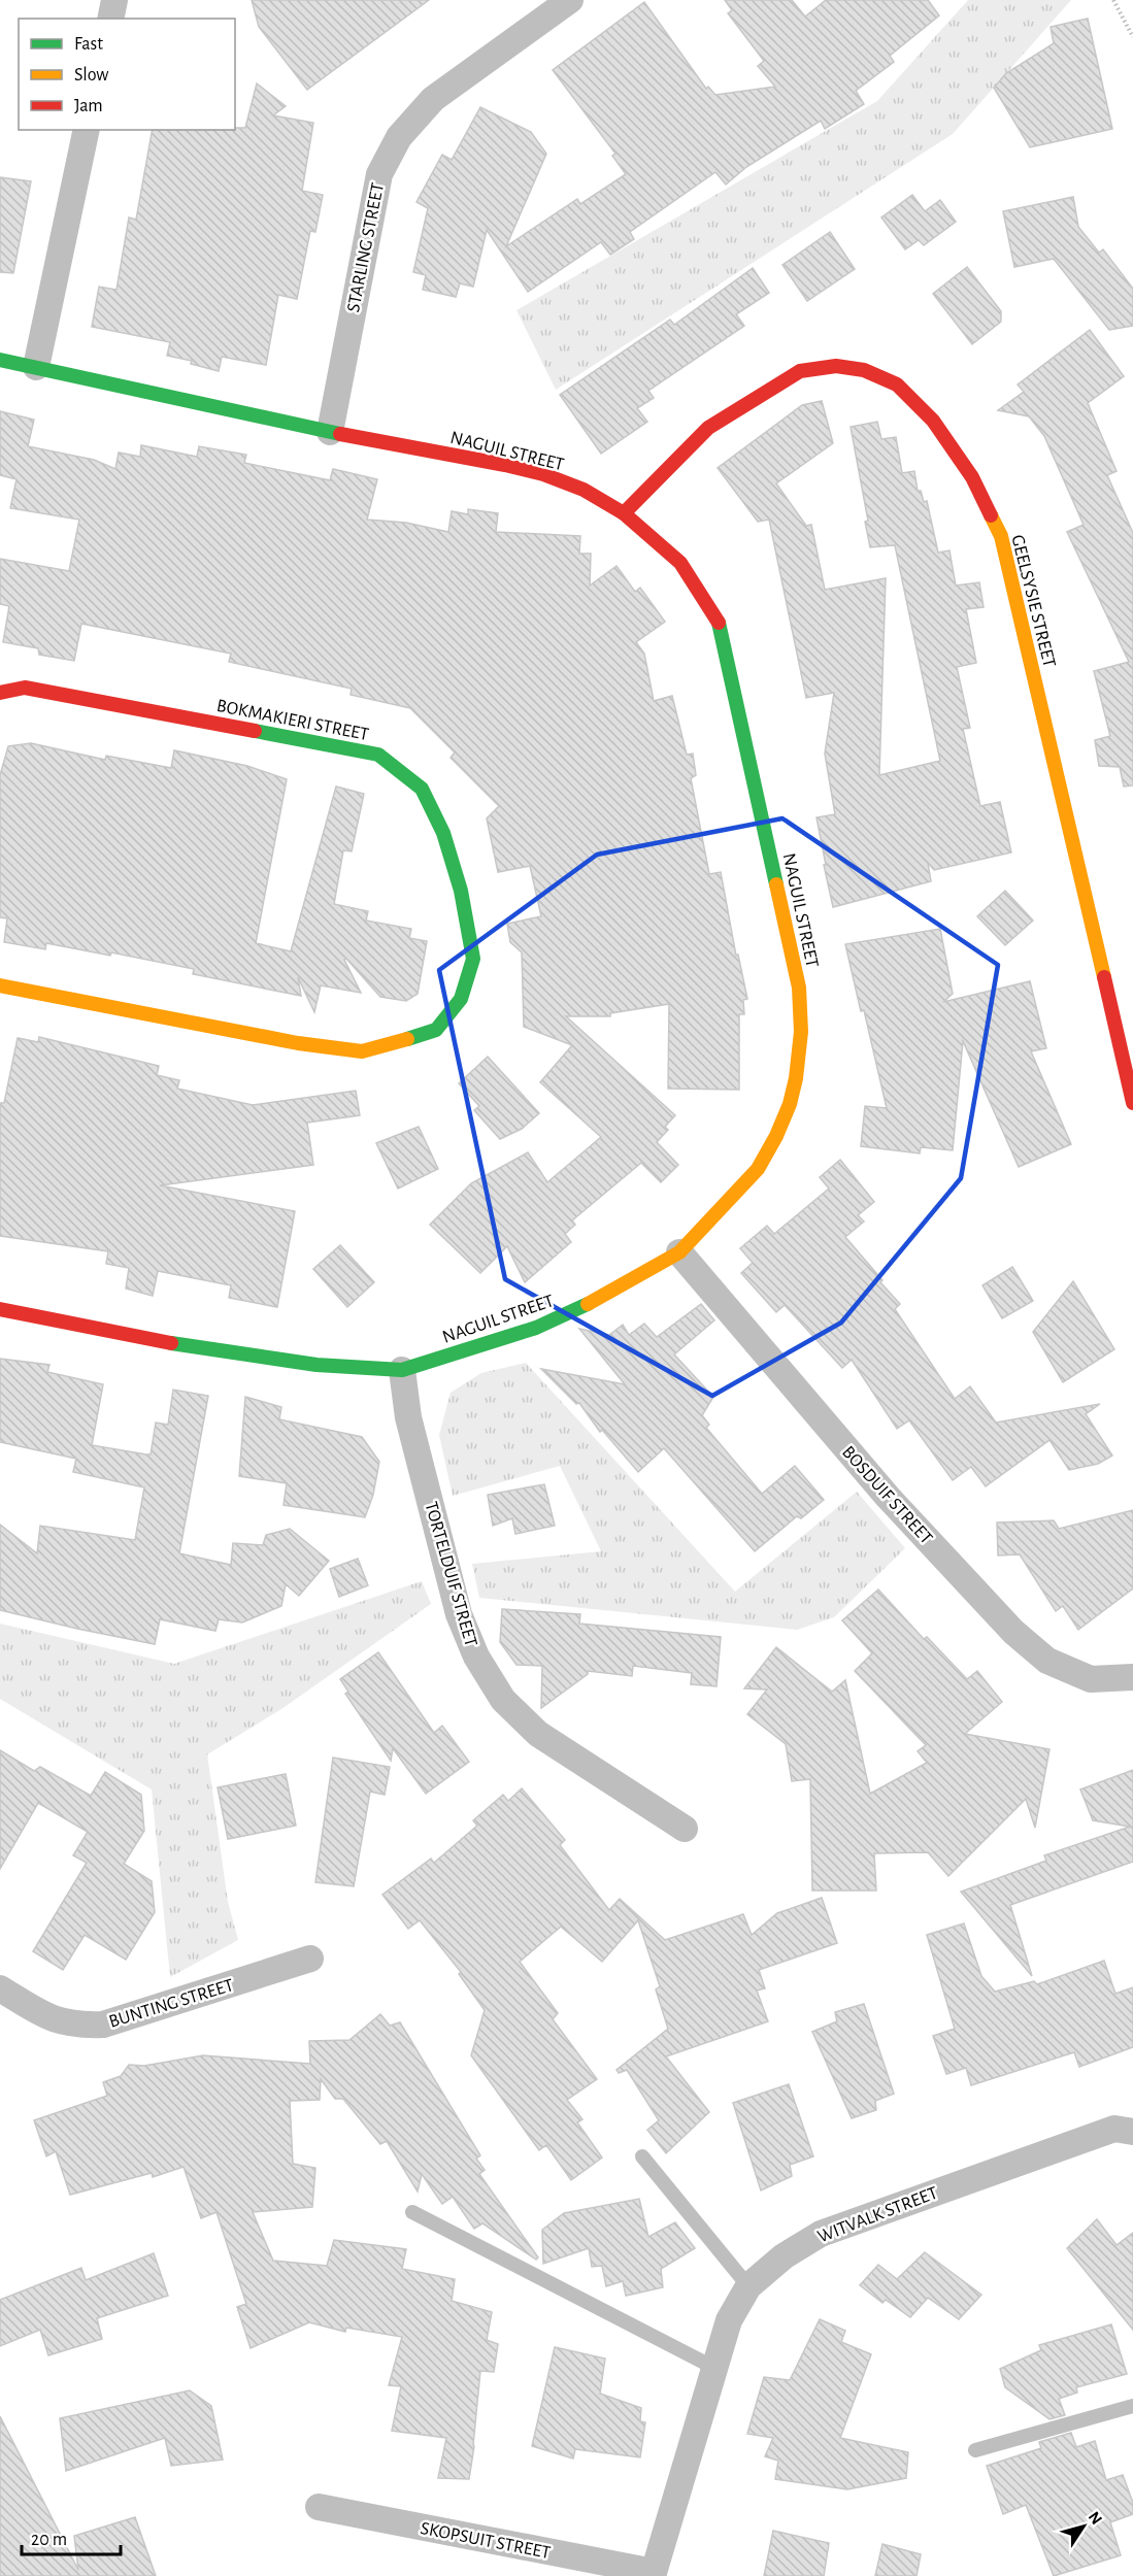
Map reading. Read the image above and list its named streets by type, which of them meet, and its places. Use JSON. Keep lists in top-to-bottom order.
{
  "streets": {
    "street": [
      "STARLING STREET",
      "NAGUIL STREET",
      "GEELSYSIE STREET",
      "BOKMAKIERI STREET",
      "BOSDUIF STREET",
      "TORTELDUIF STREET",
      "BUNTING STREET",
      "WITVALK STREET",
      "SKOPSUIT STREET"
    ]
  },
  "crossings": [
    ["STARLING STREET", "NAGUIL STREET"],
    ["NAGUIL STREET", "GEELSYSIE STREET"],
    ["NAGUIL STREET", "BOSDUIF STREET"],
    ["NAGUIL STREET", "TORTELDUIF STREET"],
    ["WITVALK STREET", "SKOPSUIT STREET"]
  ],
  "legend": ["Fast", "Slow", "Jam"],
  "scale_bar": "20 m",
  "north": "top right"
}
